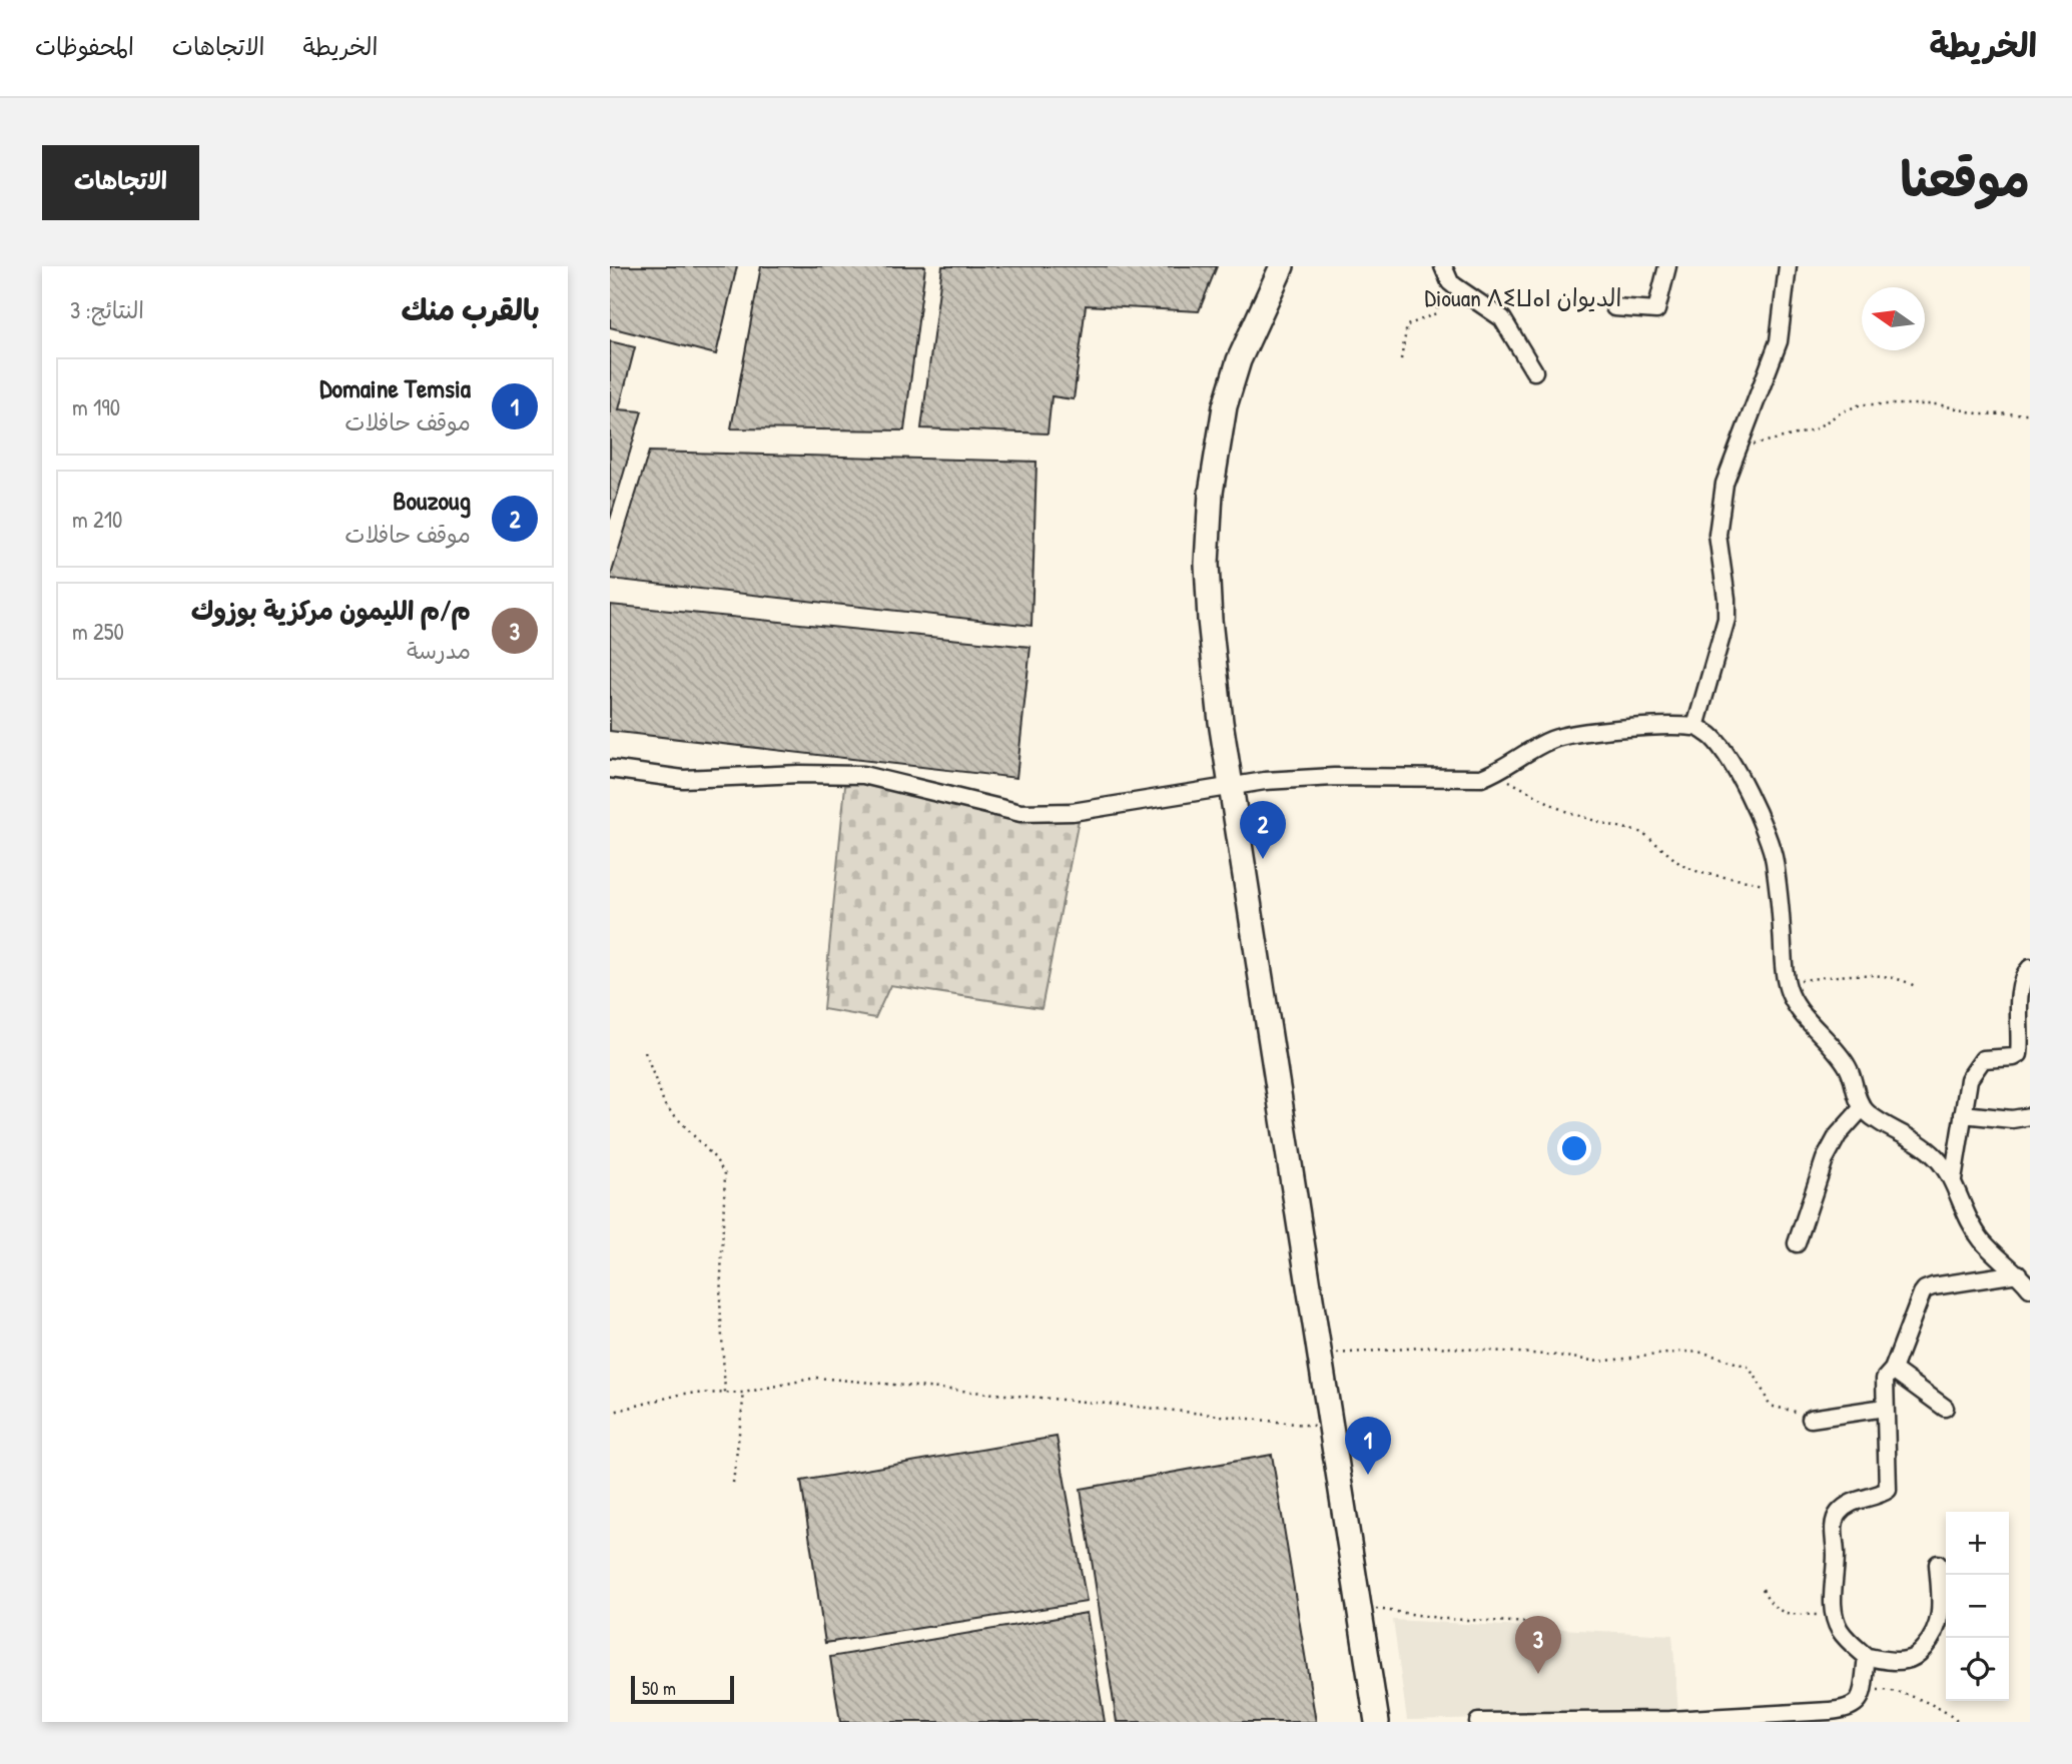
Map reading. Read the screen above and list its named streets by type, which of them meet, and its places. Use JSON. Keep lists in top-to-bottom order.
{
  "districts": ["Diouan ⴷⵉⵡⴰⵏ الديوان"],
  "scale_bar": "50 m",
  "north": "left",
  "page": {
    "header": "الخريطة",
    "nav": ["الخريطة", "الاتجاهات", "المحفوظات"],
    "title": "موقعنا",
    "buttons": "الاتجاهات",
    "heading": ["بالقرب منك", "النتائج: 3"],
    "list": [
      {
        "mark": "1",
        "name": "Domaine Temsia",
        "note": "موقف حافلات",
        "value": "190 m"
      },
      {
        "mark": "2",
        "name": "Bouzoug",
        "note": "موقف حافلات",
        "value": "210 m"
      },
      {
        "mark": "3",
        "name": "م/م الليمون مركزية بوزوك",
        "note": "مدرسة",
        "value": "250 m"
      }
    ],
    "pins": ["2", "1", "3"],
    "map_buttons": ["+", "−"],
    "scale": "50 m"
  }
}
